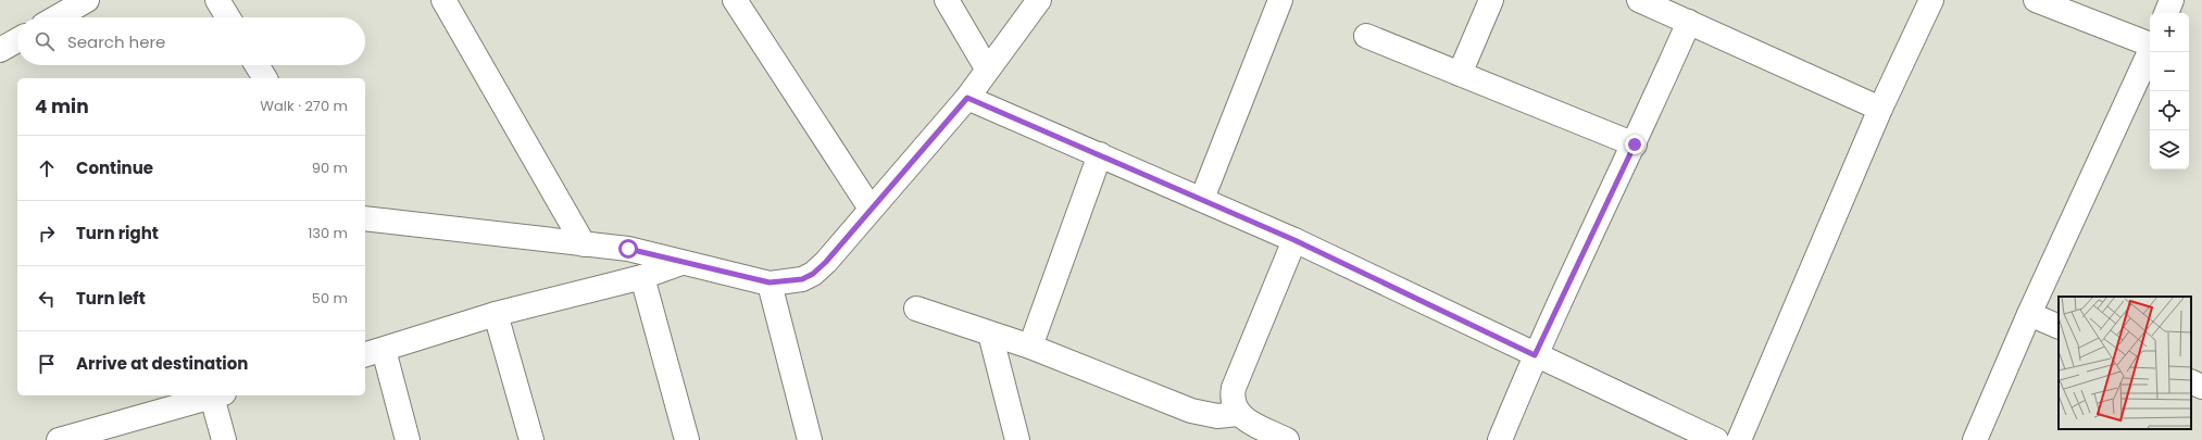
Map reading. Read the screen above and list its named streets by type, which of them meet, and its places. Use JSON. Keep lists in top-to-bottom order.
{
  "page": {
    "map_buttons": ["+", "−"],
    "search": "Search here",
    "heading": ["4 min", "Walk · 270 m"],
    "list": [
      ["Continue", "90 m"],
      ["Turn right", "130 m"],
      ["Turn left", "50 m"],
      "Arrive at destination"
    ]
  }
}
